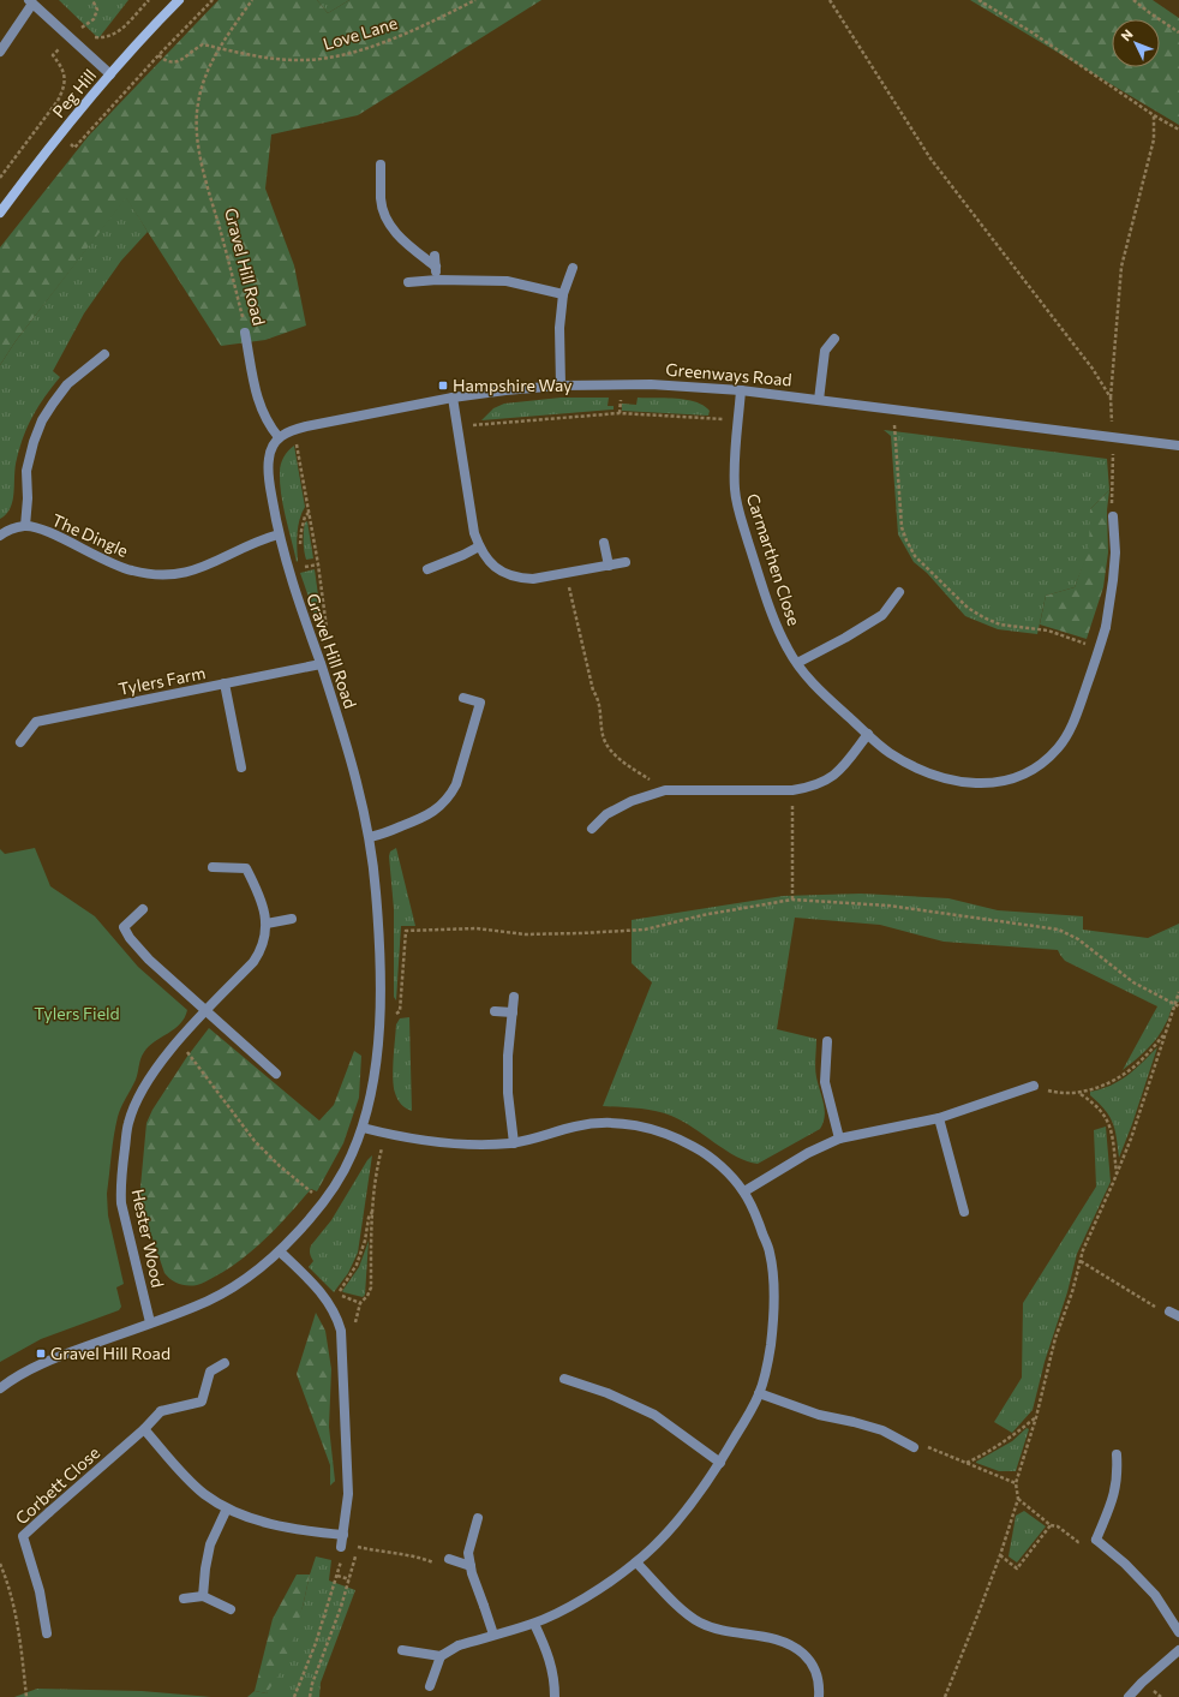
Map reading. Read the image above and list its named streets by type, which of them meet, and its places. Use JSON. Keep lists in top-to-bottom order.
{
  "streets": {
    "main road": ["Peg Hill"],
    "street": [
      "Gravel Hill Road",
      "Greenways Road",
      "The Dingle",
      "Carmarthen Close",
      "Tylers Farm",
      "Hester Wood",
      "Corbett Close"
    ],
    "path": ["Love Lane"]
  },
  "crossings": [
    ["Love Lane", "Gravel Hill Road"],
    ["Gravel Hill Road", "Greenways Road"],
    ["Gravel Hill Road", "The Dingle"],
    ["Gravel Hill Road", "Tylers Farm"],
    ["Gravel Hill Road", "Hester Wood"],
    ["Greenways Road", "Carmarthen Close"]
  ],
  "parks": ["Tylers Field"],
  "places": {
    "transit": ["Hampshire Way", "Gravel Hill Road"]
  },
  "north": "top left"
}
